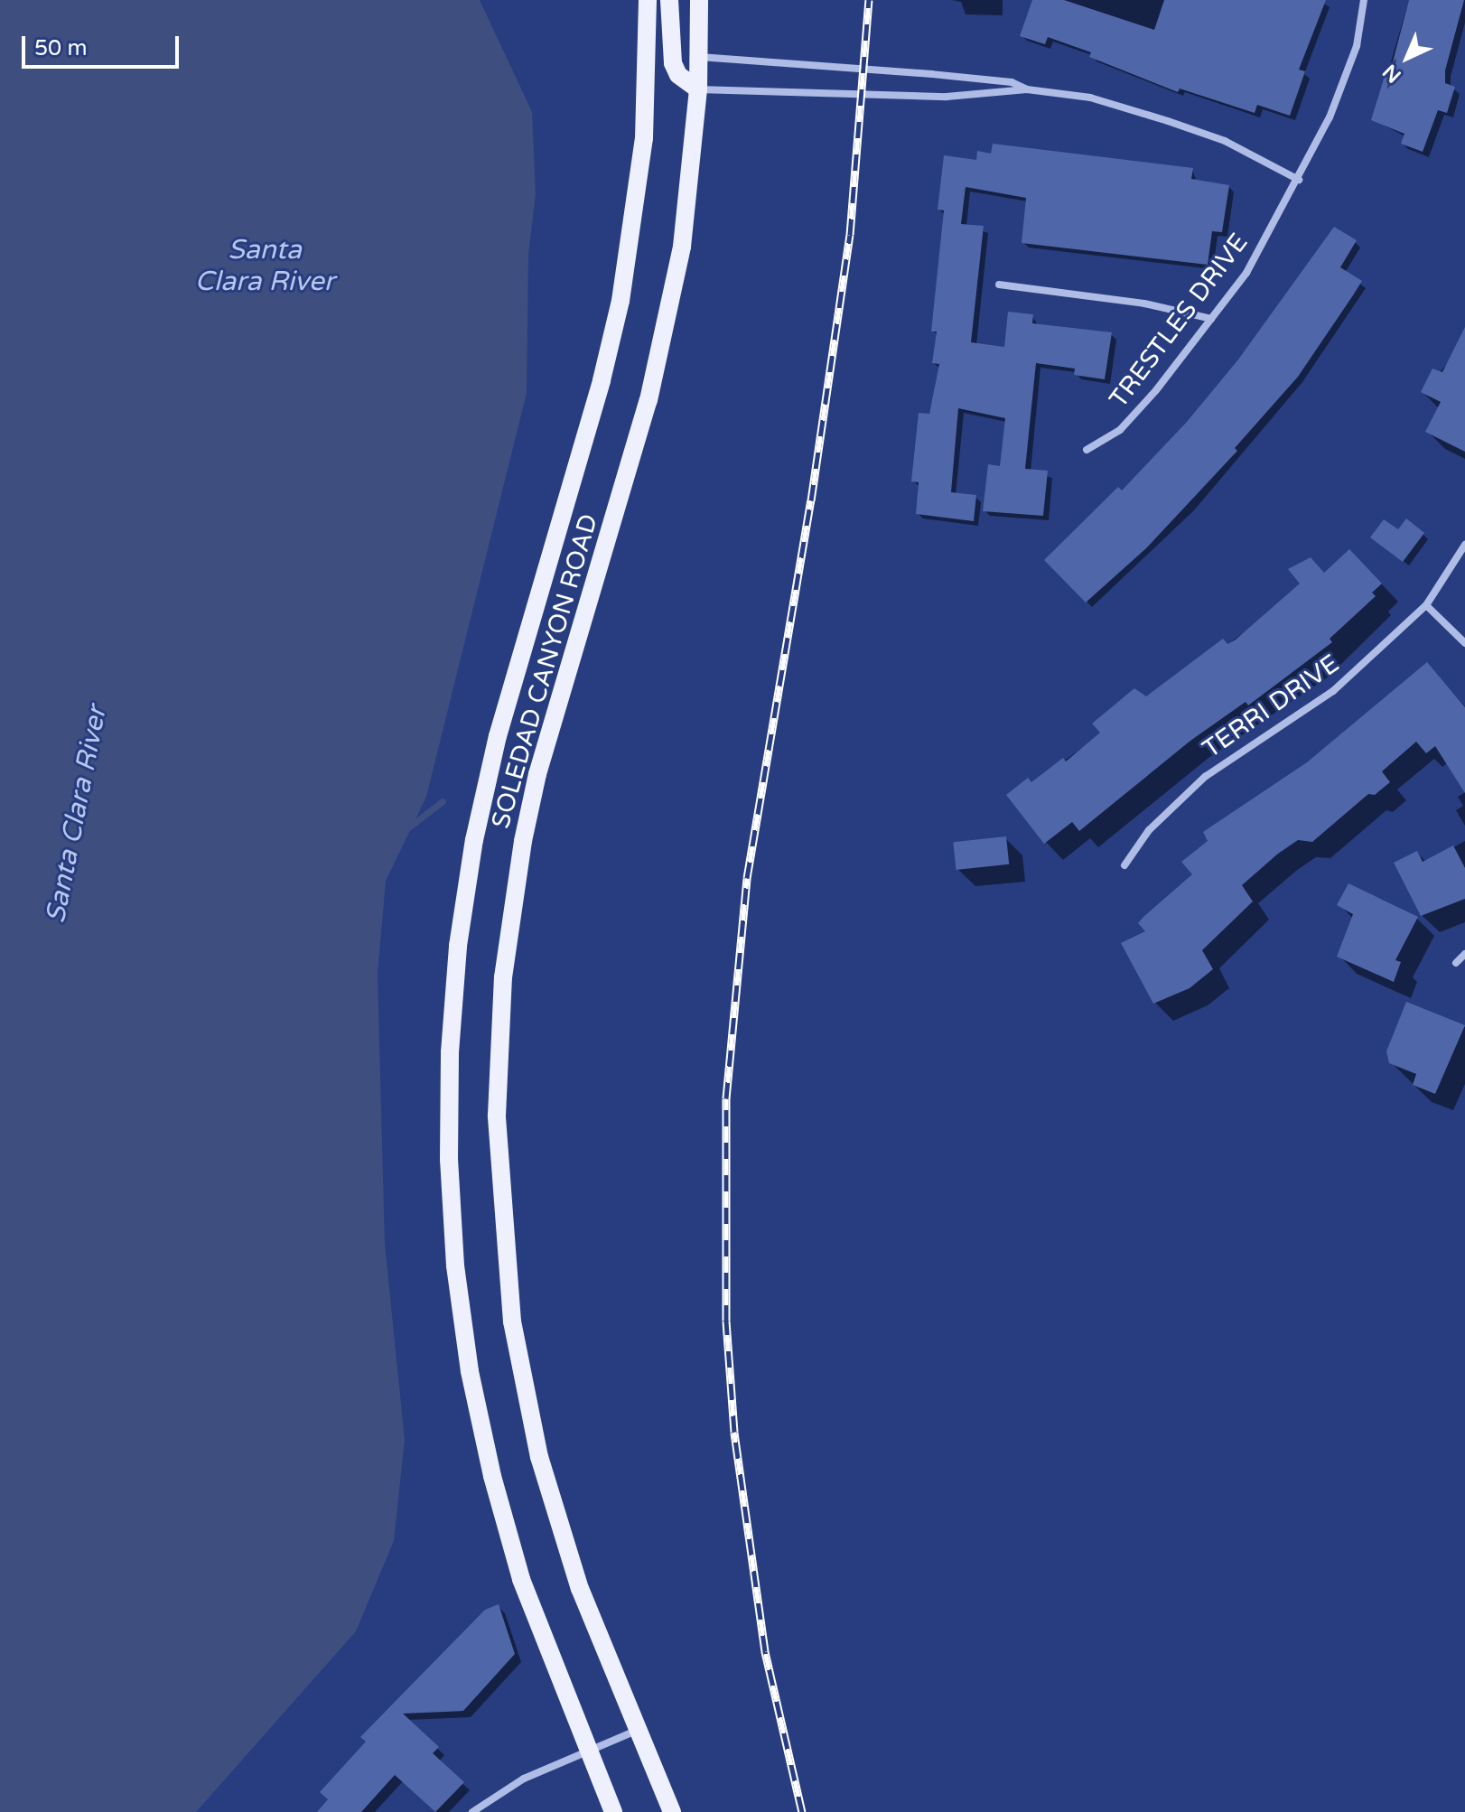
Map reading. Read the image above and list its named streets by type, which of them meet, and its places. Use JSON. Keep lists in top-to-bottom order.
{
  "streets": {
    "main road": ["SOLEDAD CANYON ROAD"],
    "street": ["TRESTLES DRIVE", "TERRI DRIVE"]
  },
  "water": ["Santa Clara River"],
  "scale_bar": "50 m",
  "north": "bottom left"
}
